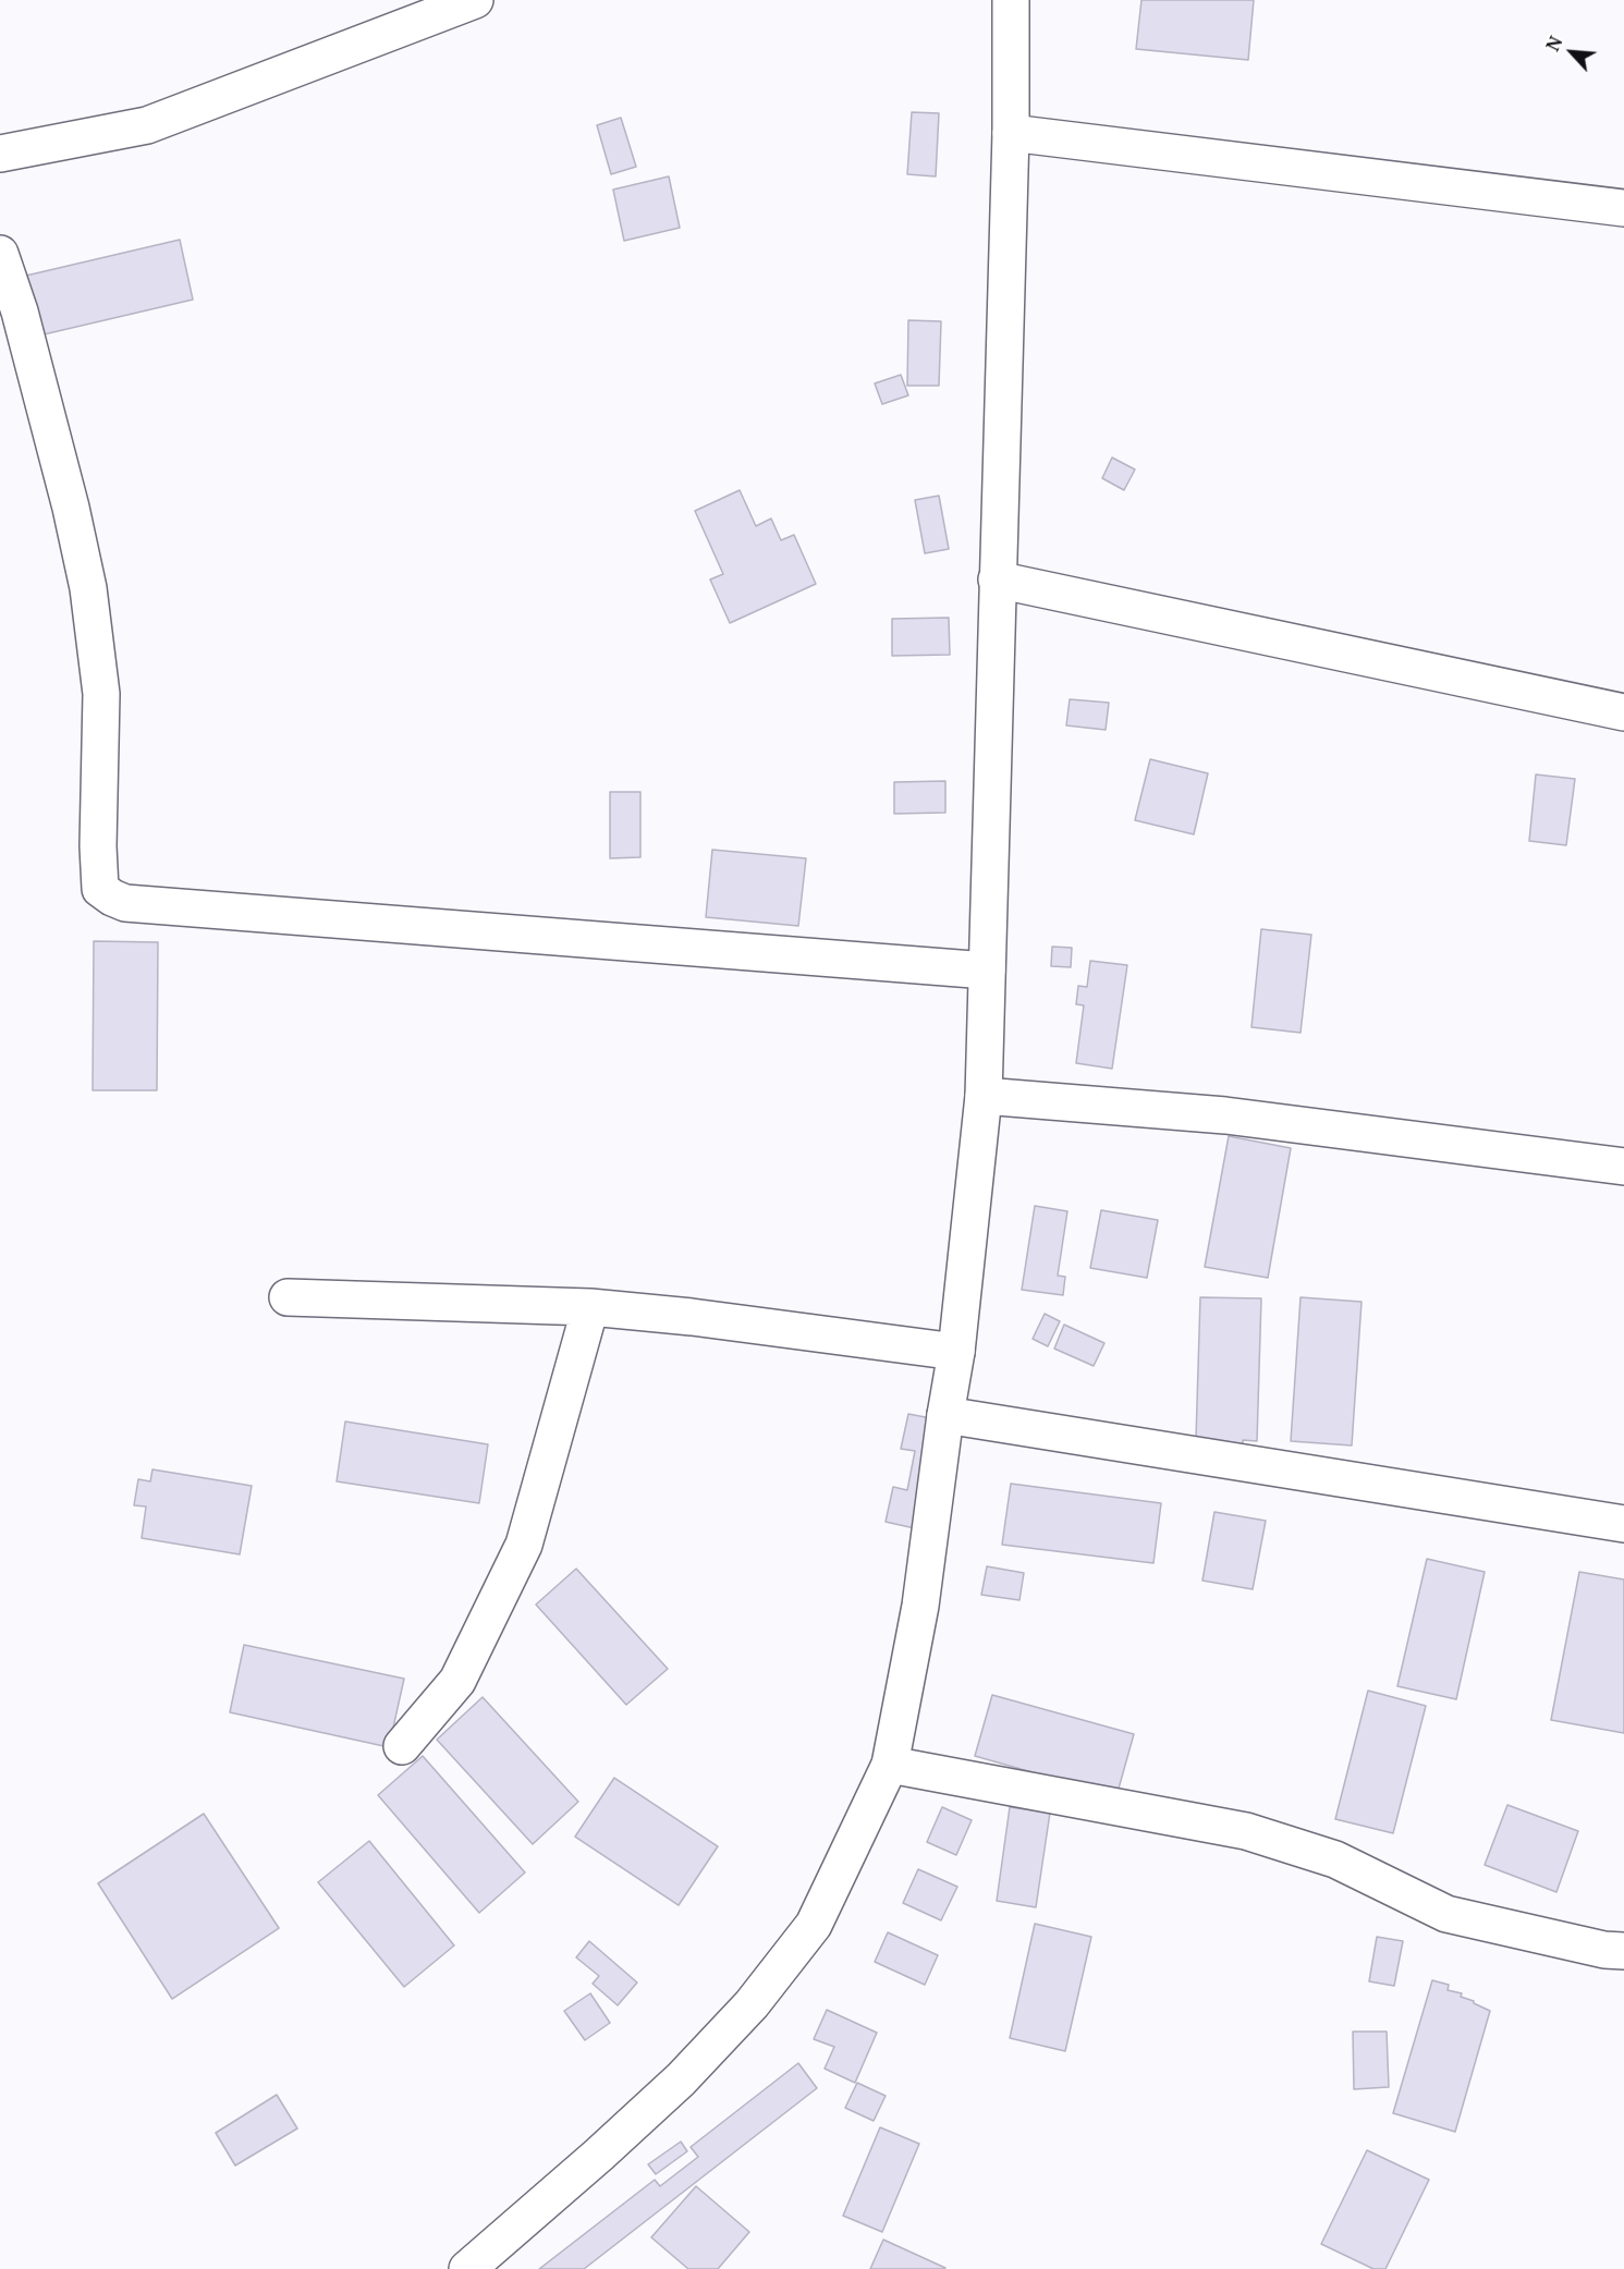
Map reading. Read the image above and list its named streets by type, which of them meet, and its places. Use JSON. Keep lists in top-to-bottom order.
{
  "north": "top left"
}
